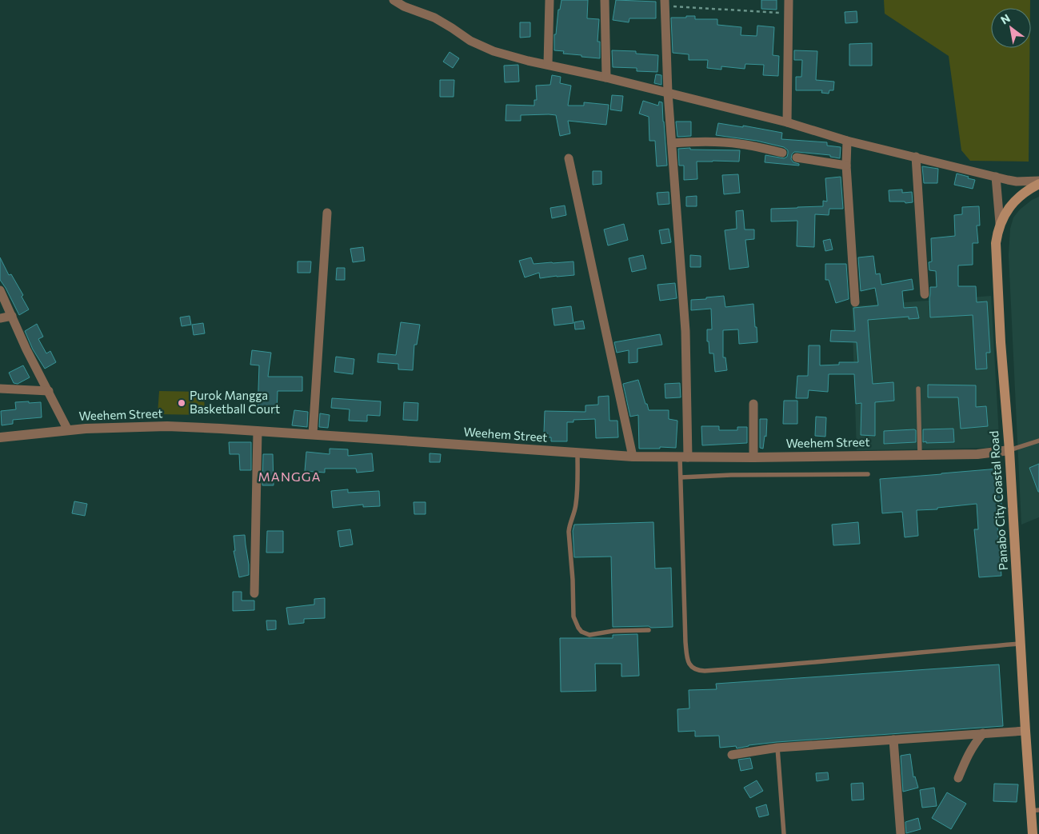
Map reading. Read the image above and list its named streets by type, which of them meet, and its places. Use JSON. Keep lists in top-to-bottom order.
{
  "streets": {
    "main road": ["Panabo City Coastal Road"],
    "street": ["Weehem Street"]
  },
  "crossings": [
    ["Weehem Street", "Panabo City Coastal Road"]
  ],
  "districts": ["MANGGA"],
  "places": ["Purok Mangga Basketball Court"],
  "north": "top left"
}
